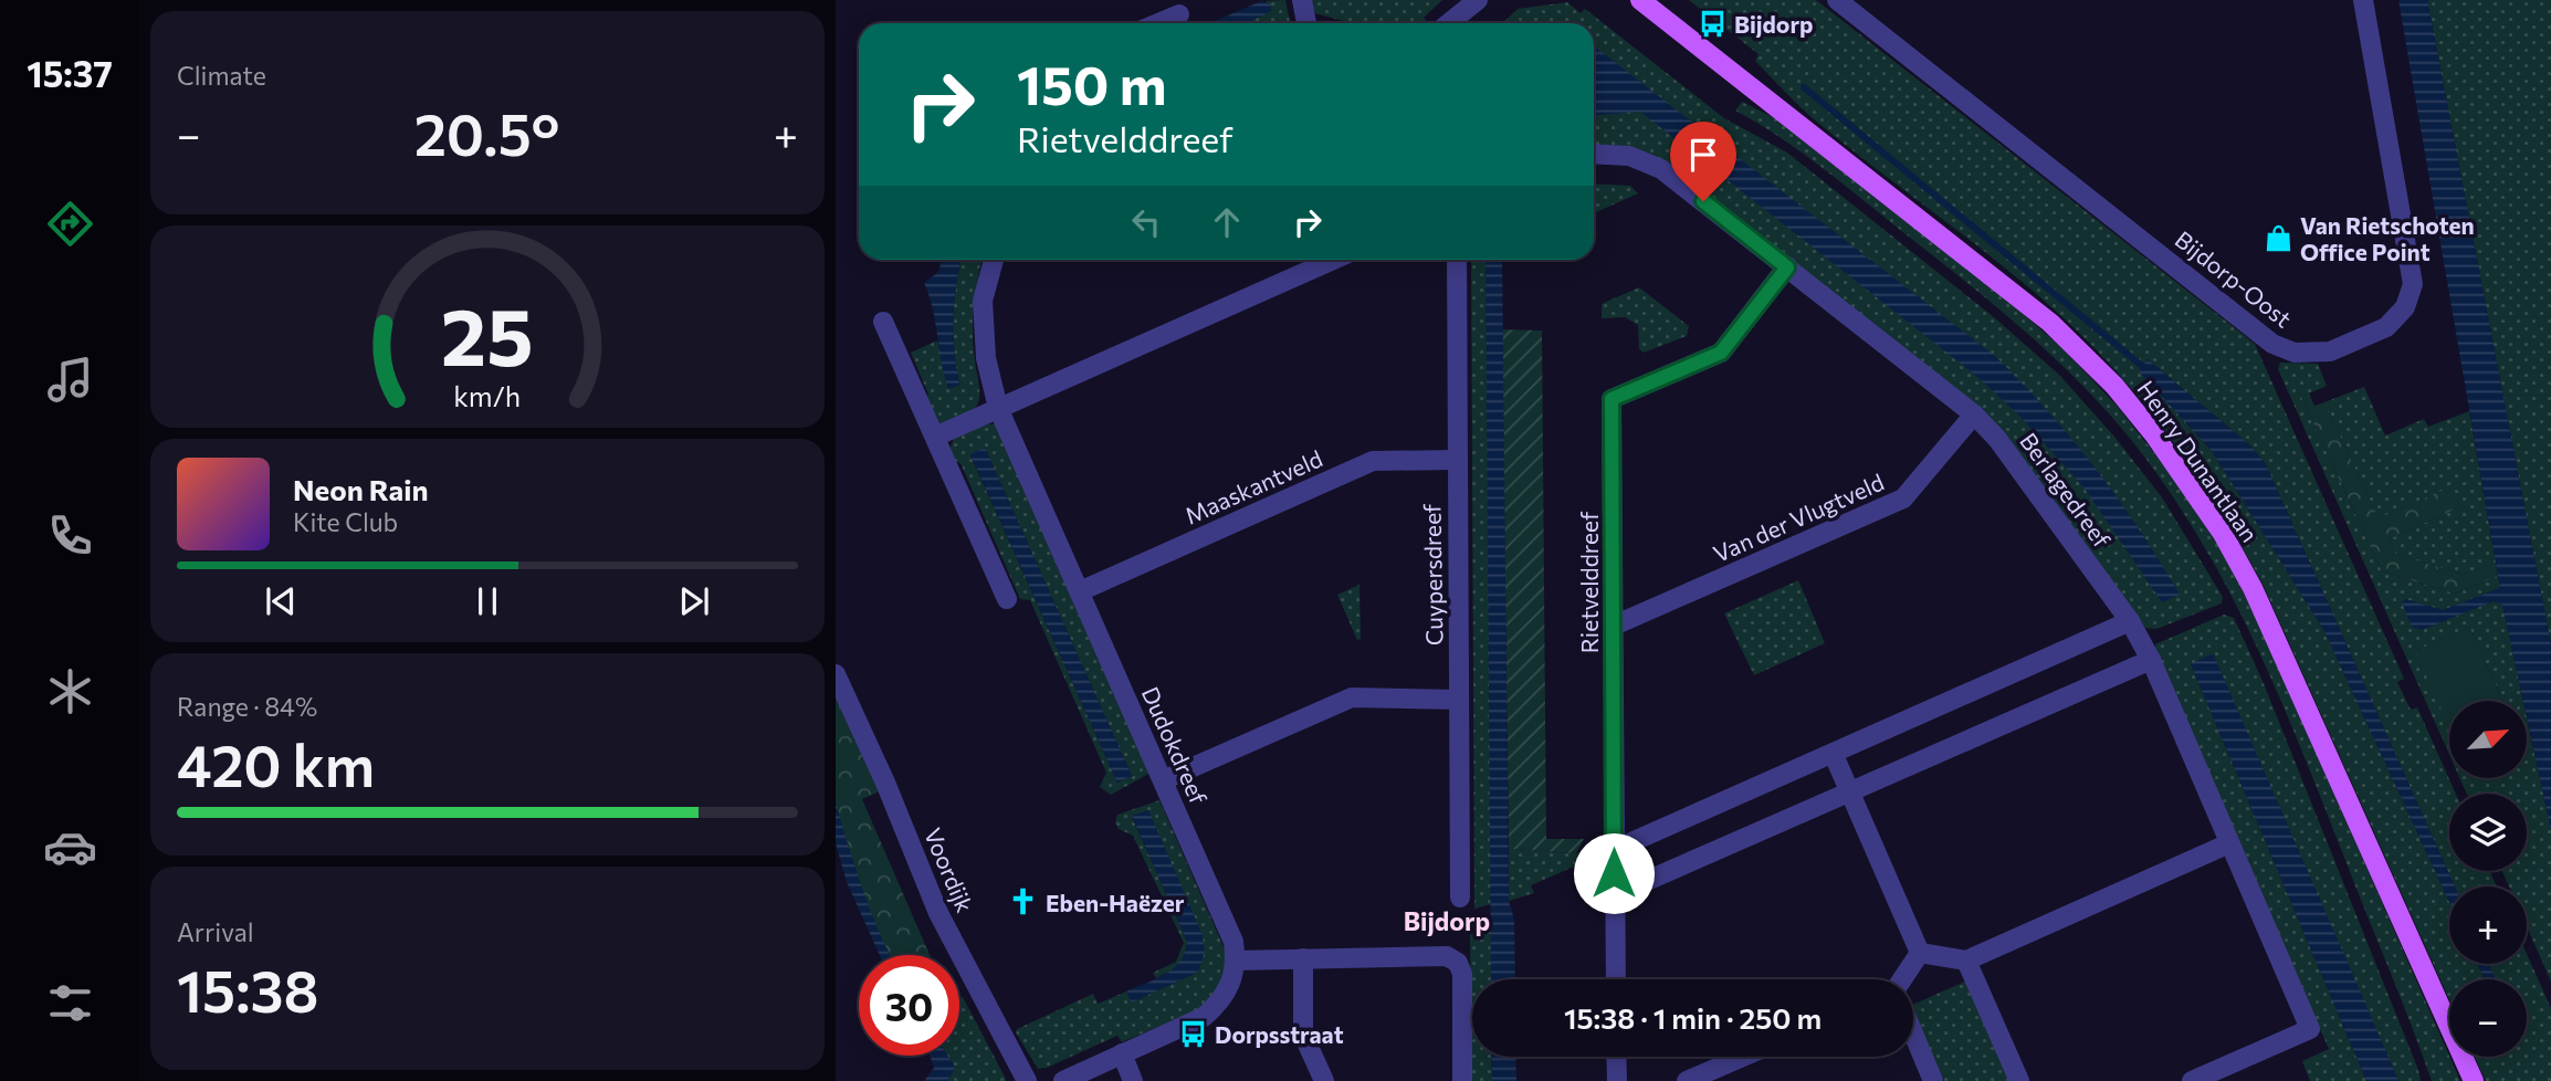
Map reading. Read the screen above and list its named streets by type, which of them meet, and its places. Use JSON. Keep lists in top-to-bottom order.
{
  "streets": {
    "main road": ["Henry Dunantlaan"],
    "street": [
      "Bijdorp-Oost",
      "Maaskantveld",
      "Berlagedreef",
      "Van der Vlugtveld",
      "Cuypersdreef",
      "Rietvelddreef",
      "Dudokdreef",
      "Voordijk"
    ]
  },
  "crossings": [
    ["Maaskantveld", "Cuypersdreef"],
    ["Maaskantveld", "Dudokdreef"],
    ["Berlagedreef", "Van der Vlugtveld"],
    ["Berlagedreef", "Rietvelddreef"],
    ["Van der Vlugtveld", "Rietvelddreef"]
  ],
  "districts": ["Bijdorp"],
  "places": {
    "bus stop": ["Bijdorp", "Dorpsstraat"],
    "shop": ["Van Rietschoten Office Point"],
    "church": ["Eben-Haëzer"]
  },
  "north": "top right",
  "page": {
    "tabs": "15:37",
    "tile": [
      "Climate",
      ["Range · 84%", "420 km"],
      ["Arrival", "15:38"]
    ],
    "turn": ["150 m", "Rietvelddreef"],
    "heat": ["−", "20.5°", "+"],
    "song": ["Neon Rain", "Kite Club"],
    "map_buttons": ["+", "−"],
    "limit": "30",
    "trip": "15:38 · 1 min · 250 m",
    "gauge": ["25", "km/h"]
  }
}
